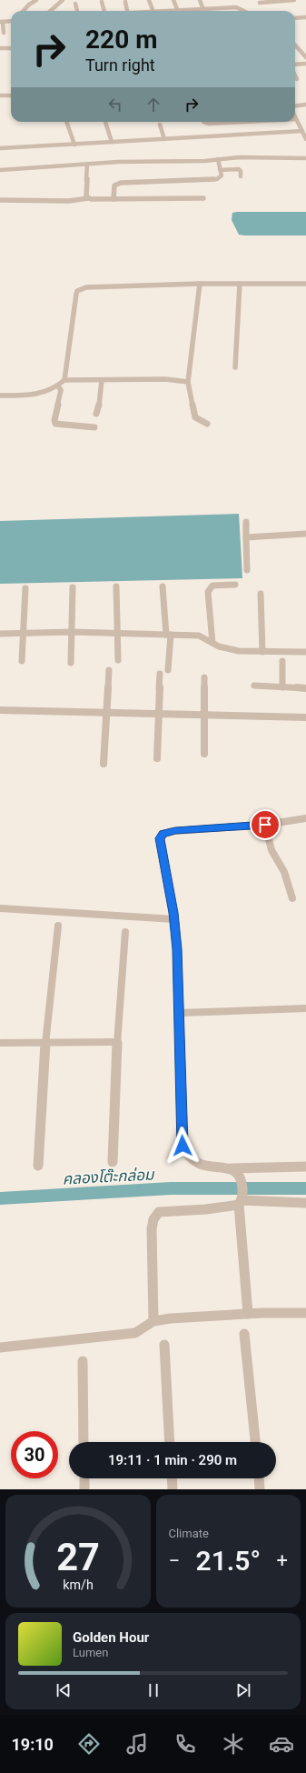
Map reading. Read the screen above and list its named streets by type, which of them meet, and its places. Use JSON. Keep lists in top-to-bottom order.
{
  "water": ["คลองโต๊ะกล่อม"],
  "page": {
    "turn": ["220 m", "Turn right"],
    "limit": "30",
    "trip": "19:11 · 1 min · 290 m",
    "tile": "Climate",
    "heat": ["−", "21.5°", "+"],
    "song": ["Golden Hour", "Lumen"],
    "tabs": "19:10",
    "gauge": ["27", "km/h"]
  }
}
